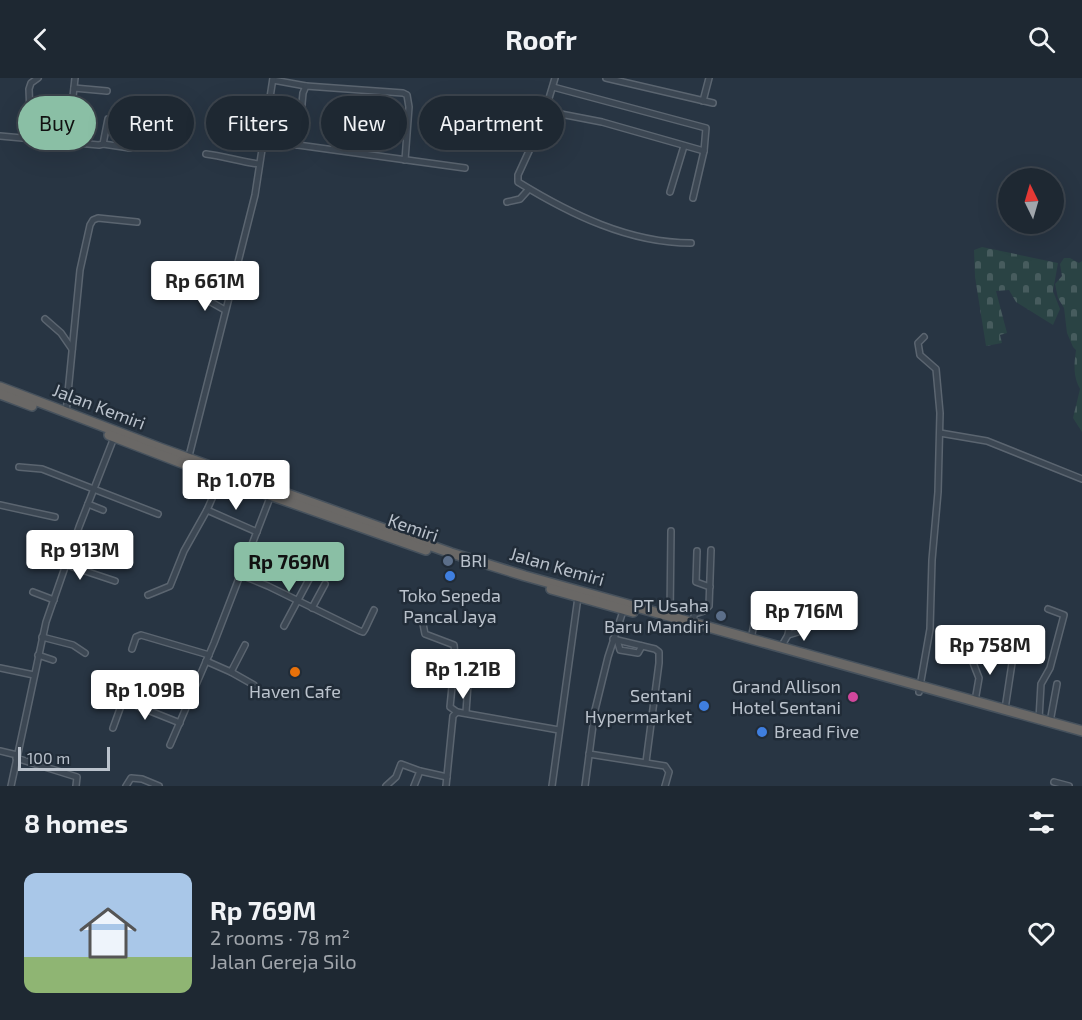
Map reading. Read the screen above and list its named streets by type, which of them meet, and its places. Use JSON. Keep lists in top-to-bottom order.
{
  "streets": {
    "highway": ["Jalan Kemiri", "Kemiri"]
  },
  "crossings": [
    ["Jalan Kemiri", "Kemiri"]
  ],
  "places": [
    "BRI",
    "Toko Sepeda Pancal Jaya",
    "PT Usaha Baru Mandiri",
    "Haven Cafe",
    "Grand Allison Hotel Sentani",
    "Sentani Hypermarket",
    "Bread Five"
  ],
  "scale_bar": "100 m",
  "north": "top",
  "page": {
    "header": "Roofr",
    "chip": [
      "Buy",
      "Rent",
      "Filters",
      "New",
      "Apartment"
    ],
    "price": [
      "Rp 661M",
      "Rp 1.07B",
      "Rp 913M",
      "Rp 769M",
      "Rp 716M",
      "Rp 758M",
      "Rp 1.21B",
      "Rp 1.09B"
    ],
    "scale": "100 m",
    "heading": "8 homes",
    "list": [
      {
        "name": "Rp 769M",
        "note": "2 rooms · 78 m² · Jalan Gereja Silo"
      }
    ]
  }
}
